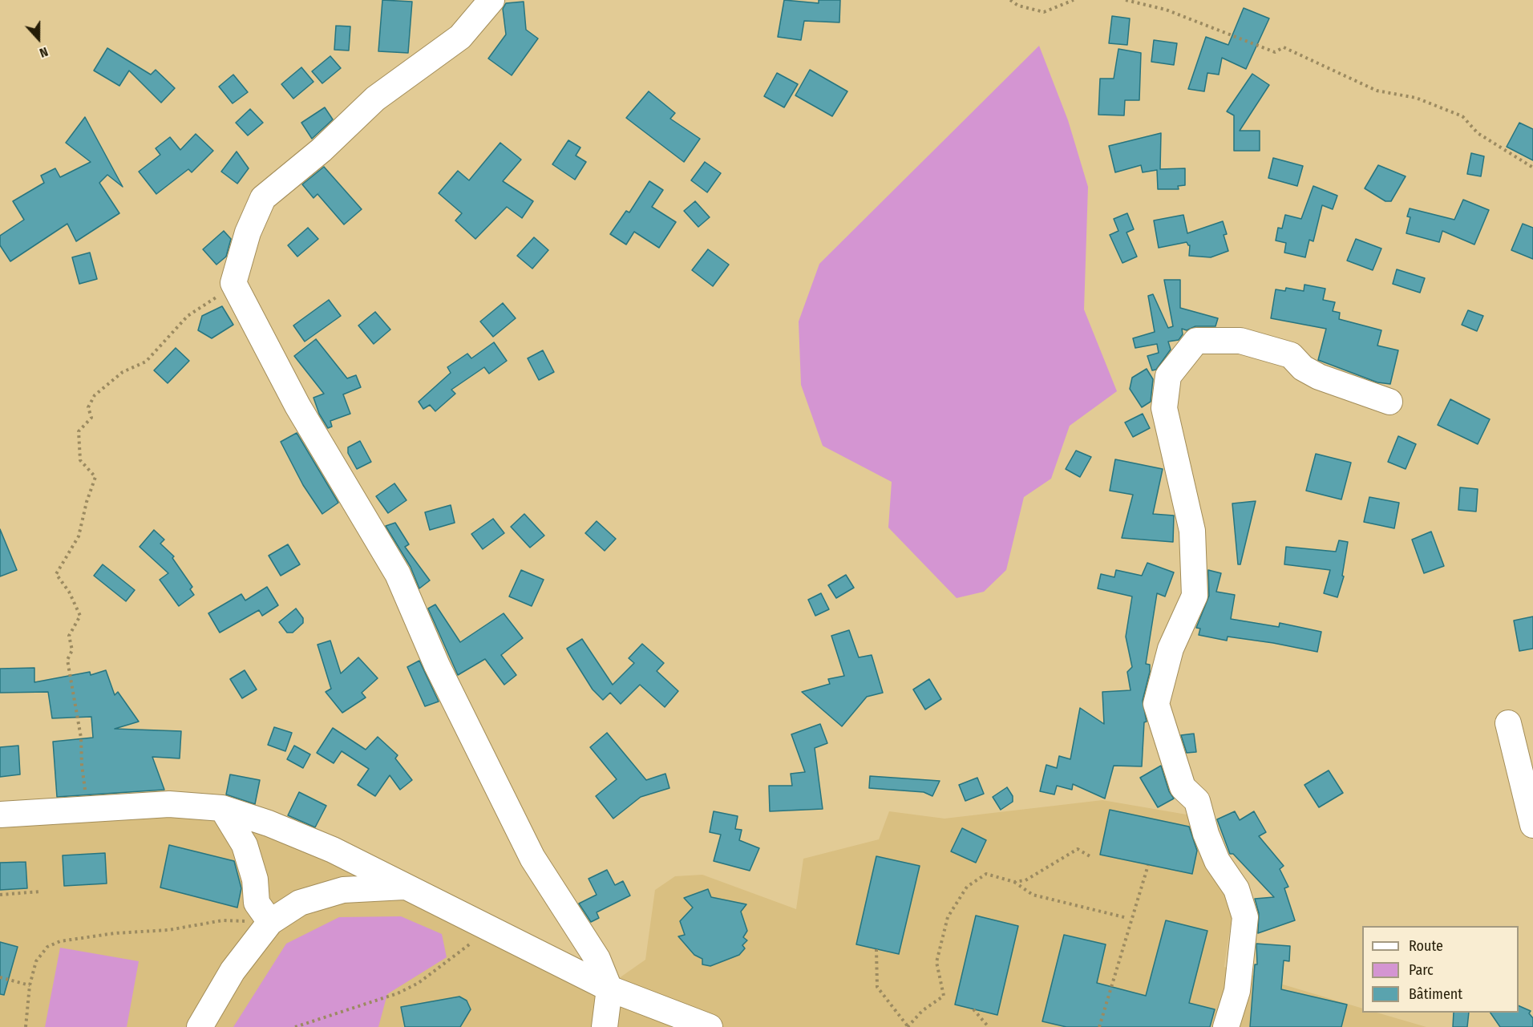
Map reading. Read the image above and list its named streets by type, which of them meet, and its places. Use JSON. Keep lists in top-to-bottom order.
{
  "legend": ["Route", "Parc", "Bâtiment"],
  "north": "bottom"
}
